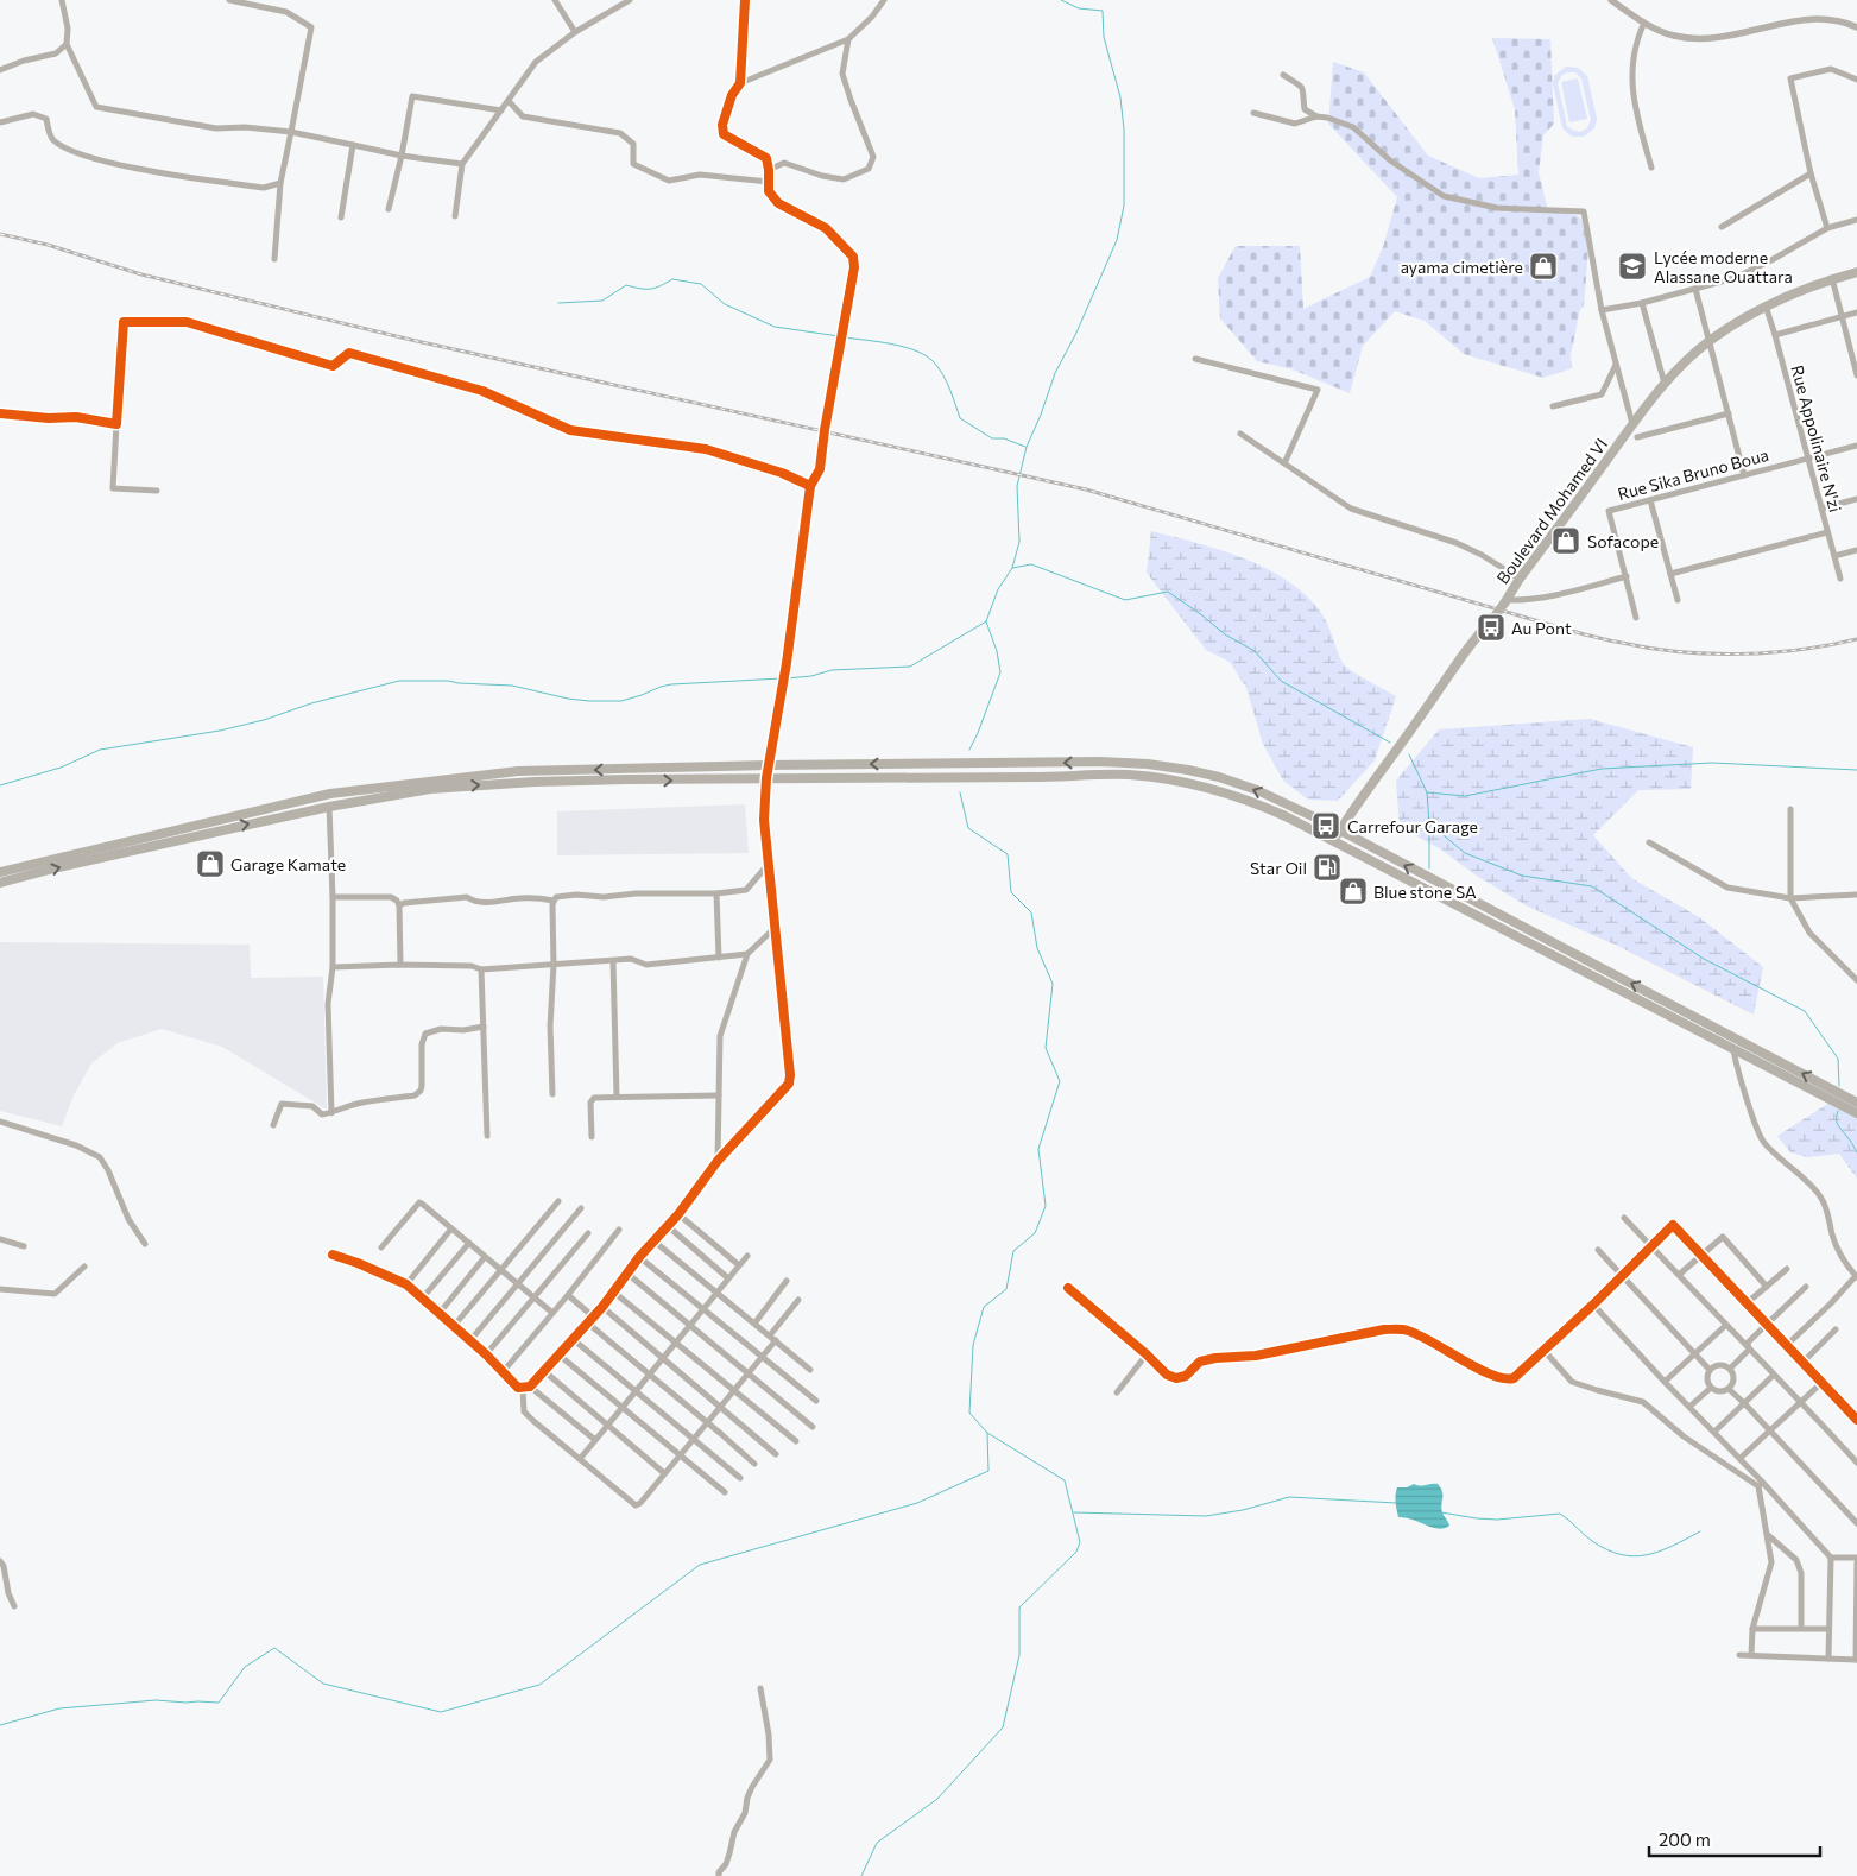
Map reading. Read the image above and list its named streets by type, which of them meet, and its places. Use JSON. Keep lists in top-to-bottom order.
{
  "streets": {
    "main road": ["Boulevard Mohamed VI"],
    "street": ["Rue Appolinaire N'zi", "Rue Sika Bruno Boua"]
  },
  "crossings": [
    ["Rue Appolinaire N'zi", "Rue Sika Bruno Boua"],
    ["Rue Appolinaire N'zi", "Boulevard Mohamed VI"]
  ],
  "places": {
    "shop": [
      "ayama cimetière",
      "Sofacope",
      "Garage Kamate",
      "Blue stone SA"
    ],
    "school or university": ["Lycée moderne Alassane Ouattara"],
    "bus stop": ["Au Pont", "Carrefour Garage"],
    "fuel station": ["Star Oil"]
  },
  "scale_bar": "200 m"
}
